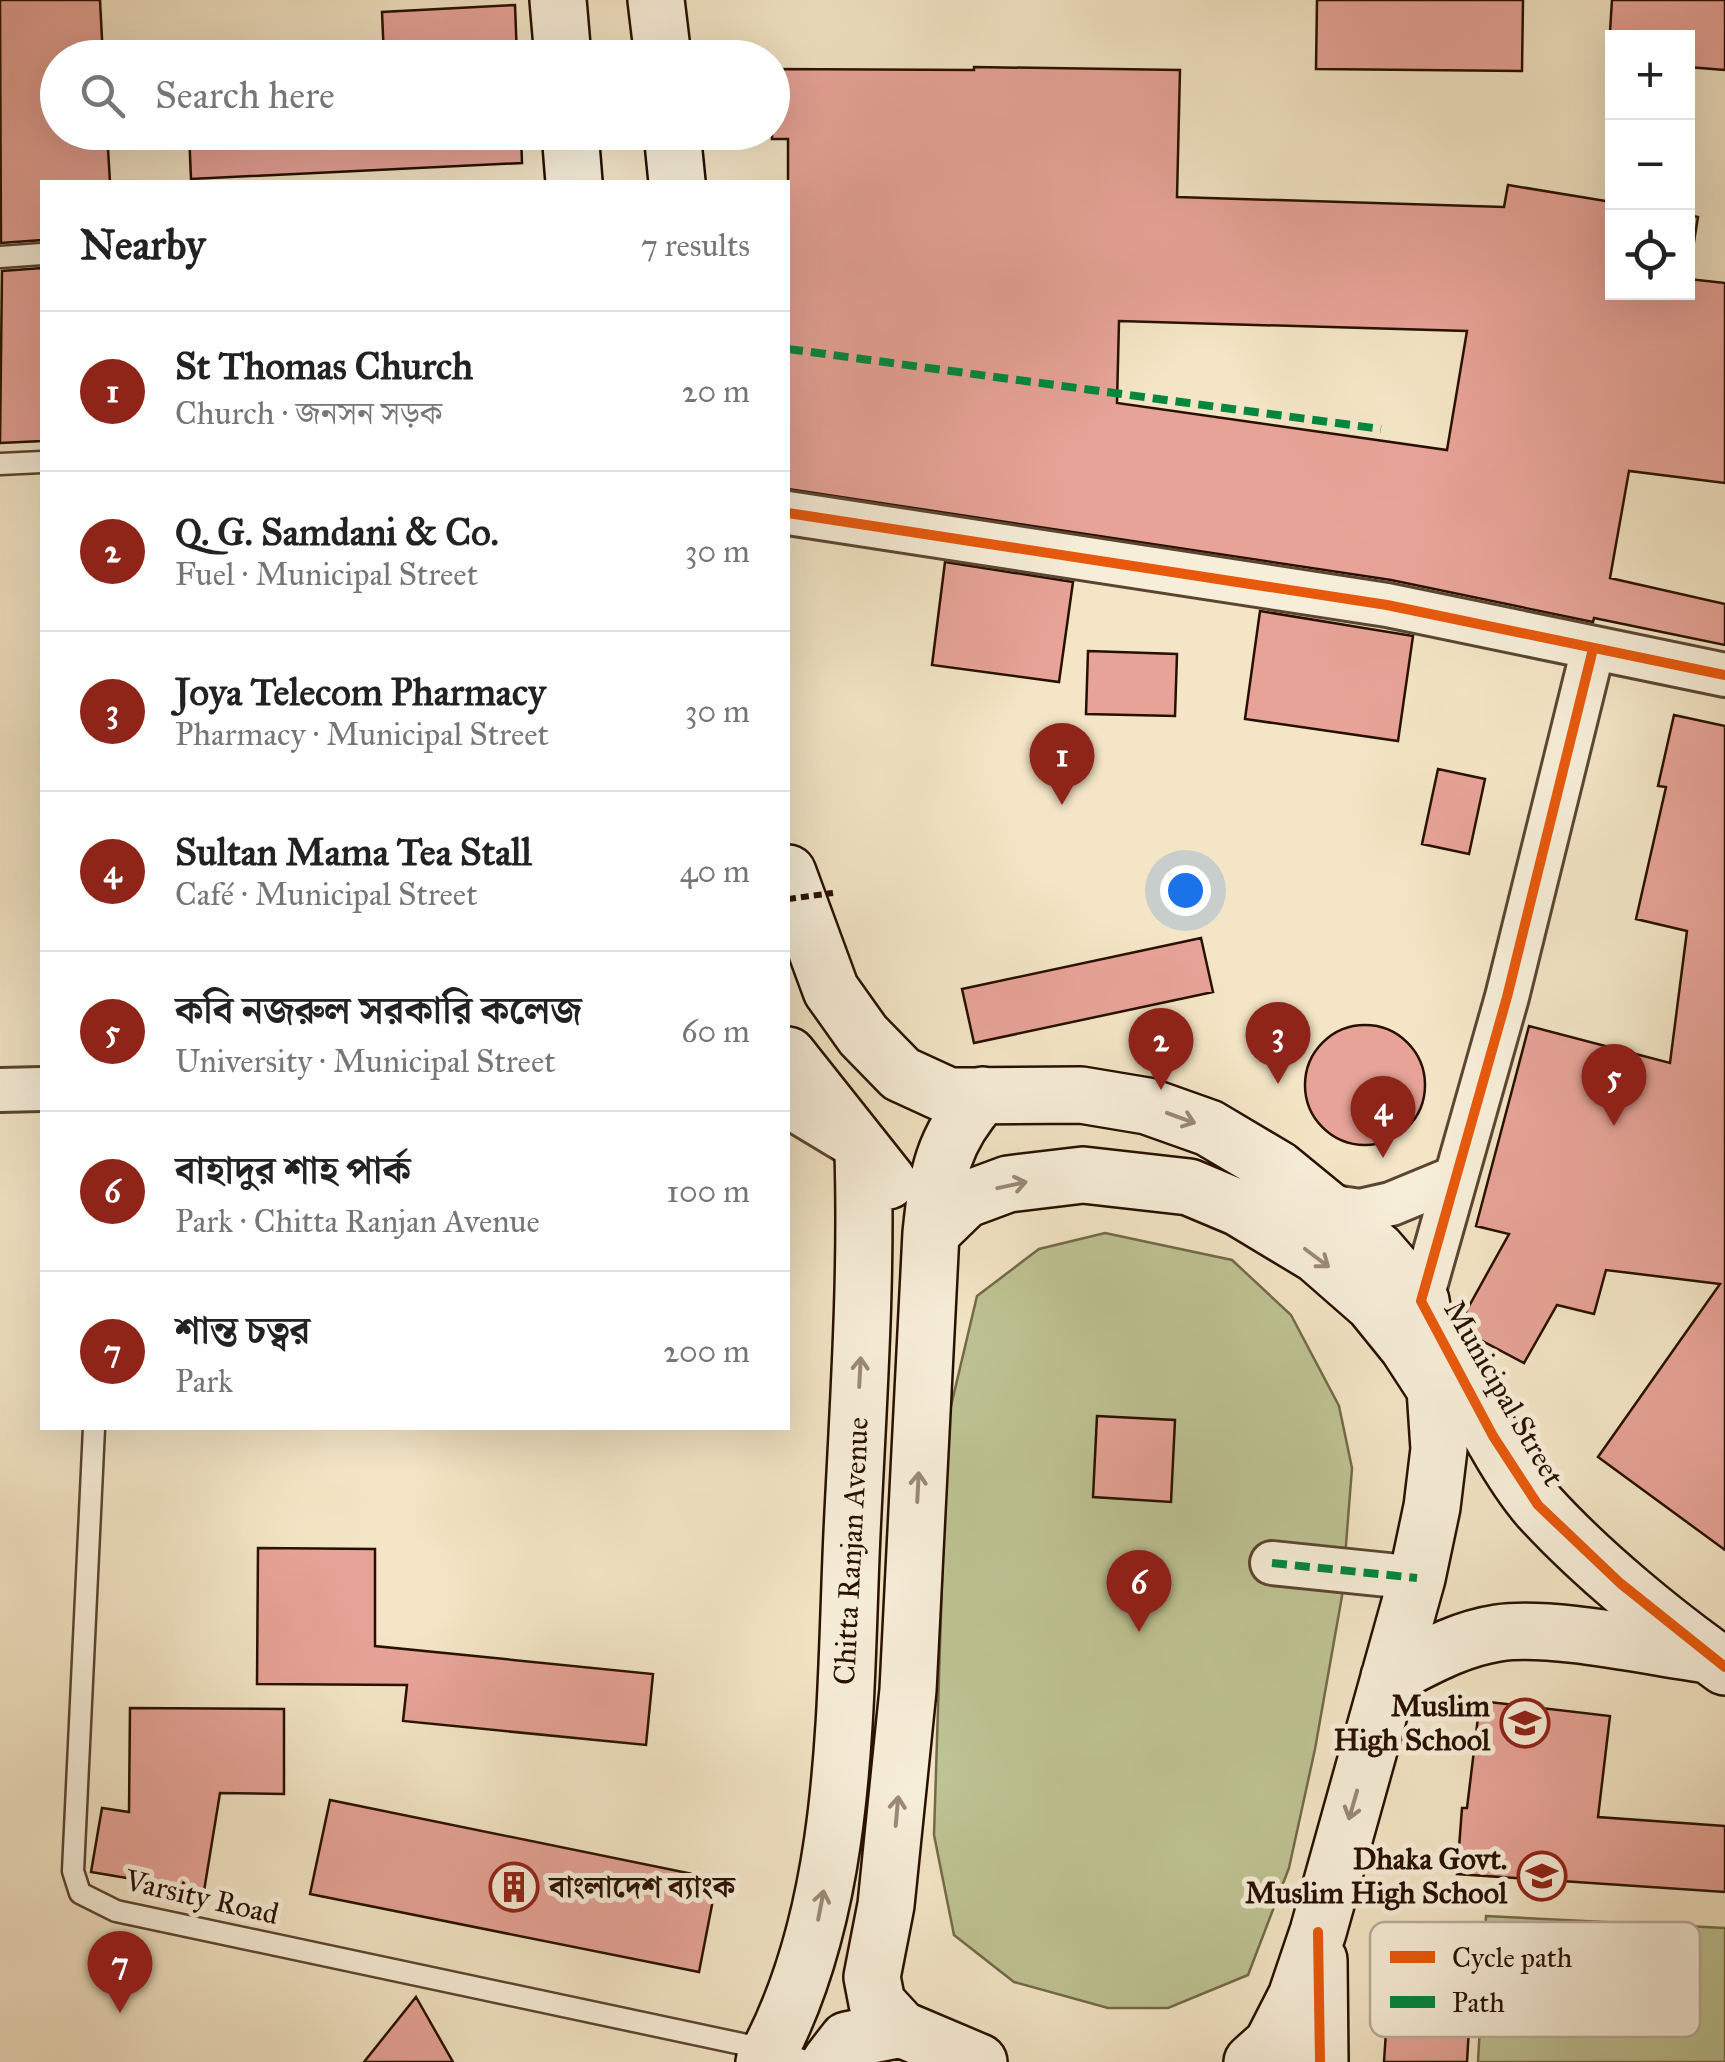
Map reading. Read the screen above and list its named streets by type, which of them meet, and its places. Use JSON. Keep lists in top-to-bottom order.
{
  "streets": {
    "main road": ["Municipal Street", "Chitta Ranjan Avenue"],
    "lane": ["Varsity Road"]
  },
  "crossings": [
    ["Chitta Ranjan Avenue", "Varsity Road"]
  ],
  "places": {
    "school or university": ["Muslim High School", "Dhaka Govt. Muslim High School"],
    "building": ["বাংলাদেশ ব্যাংক"]
  },
  "legend": ["Cycle path", "Path"],
  "page": {
    "map_buttons": ["+", "−"],
    "search": "Search here",
    "heading": ["Nearby", "7 results"],
    "list": [
      {
        "mark": "1",
        "name": "St Thomas Church",
        "note": "Church · জনসন সড়ক",
        "value": "20 m"
      },
      {
        "mark": "2",
        "name": "Q. G. Samdani & Co.",
        "note": "Fuel · Municipal Street",
        "value": "30 m"
      },
      {
        "mark": "3",
        "name": "Joya Telecom Pharmacy",
        "note": "Pharmacy · Municipal Street",
        "value": "30 m"
      },
      {
        "mark": "4",
        "name": "Sultan Mama Tea Stall",
        "note": "Café · Municipal Street",
        "value": "40 m"
      },
      {
        "mark": "5",
        "name": "কবি নজরুল সরকারি কলেজ",
        "note": "University · Municipal Street",
        "value": "60 m"
      },
      {
        "mark": "6",
        "name": "বাহাদুর শাহ পার্ক",
        "note": "Park · Chitta Ranjan Avenue",
        "value": "100 m"
      },
      {
        "mark": "7",
        "name": "শান্ত চত্বর",
        "note": "Park",
        "value": "200 m"
      }
    ],
    "pins": [
      "1",
      "3",
      "2",
      "5",
      "4",
      "6",
      "7"
    ]
  }
}
